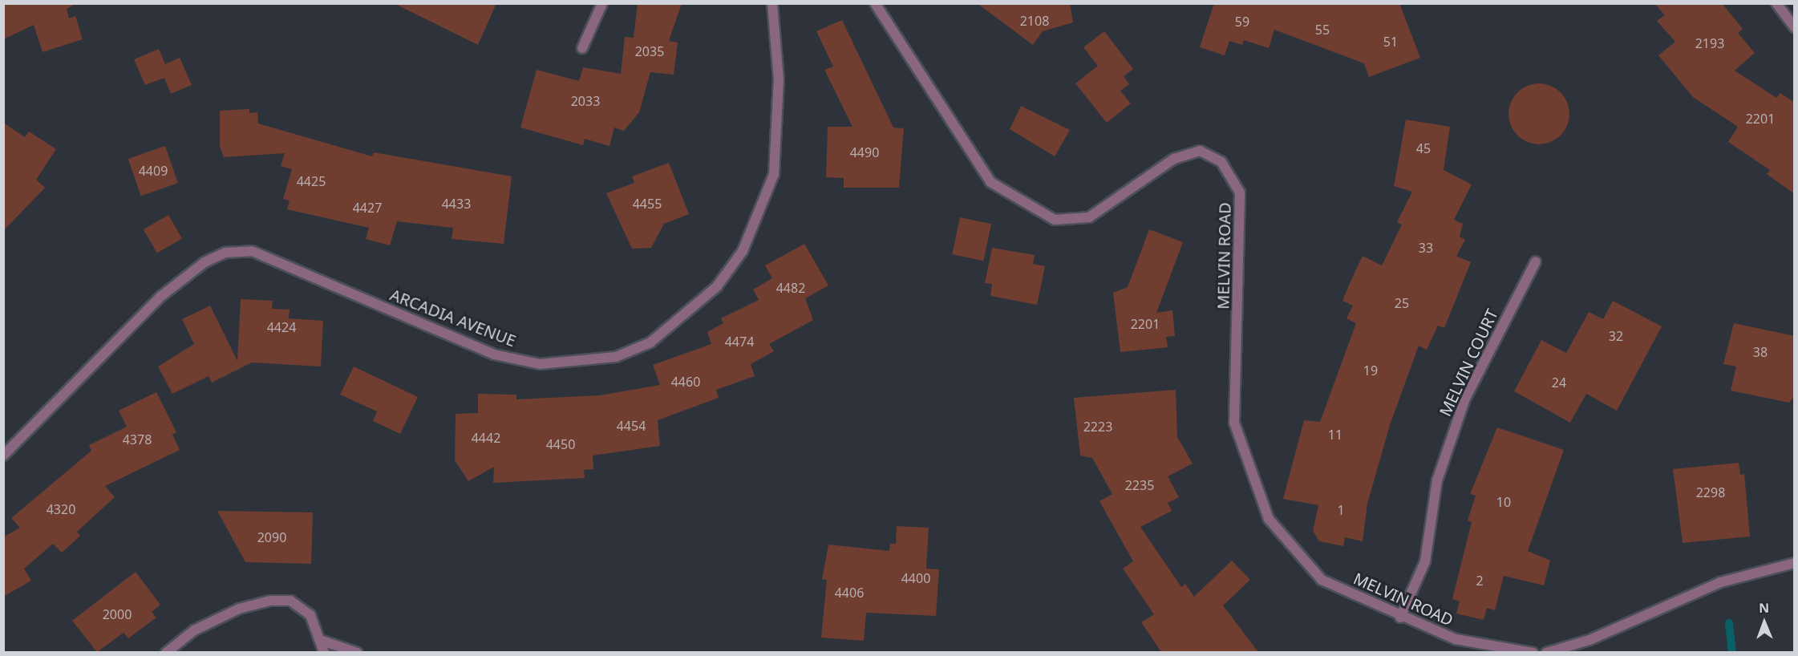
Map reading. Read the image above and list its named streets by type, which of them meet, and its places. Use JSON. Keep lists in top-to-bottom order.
{
  "streets": {
    "street": ["MELVIN ROAD", "ARCADIA AVENUE", "MELVIN COURT"]
  },
  "crossings": [
    ["MELVIN ROAD", "MELVIN COURT"]
  ],
  "house_numbers": [
    "2108",
    "59",
    "55",
    "51",
    "2193",
    "2035",
    "2033",
    "2201",
    "45",
    "4490",
    "4409",
    "4425",
    "4433",
    "4455",
    "4427",
    "33",
    "4482",
    "25",
    "2201",
    "4424",
    "32",
    "4474",
    "38",
    "19",
    "4460",
    "24",
    "4454",
    "2223",
    "11",
    "4442",
    "4378",
    "4450",
    "2235",
    "2298",
    "10",
    "4320",
    "1",
    "2090",
    "4400",
    "2",
    "4406",
    "2000"
  ],
  "north": "top"
}
